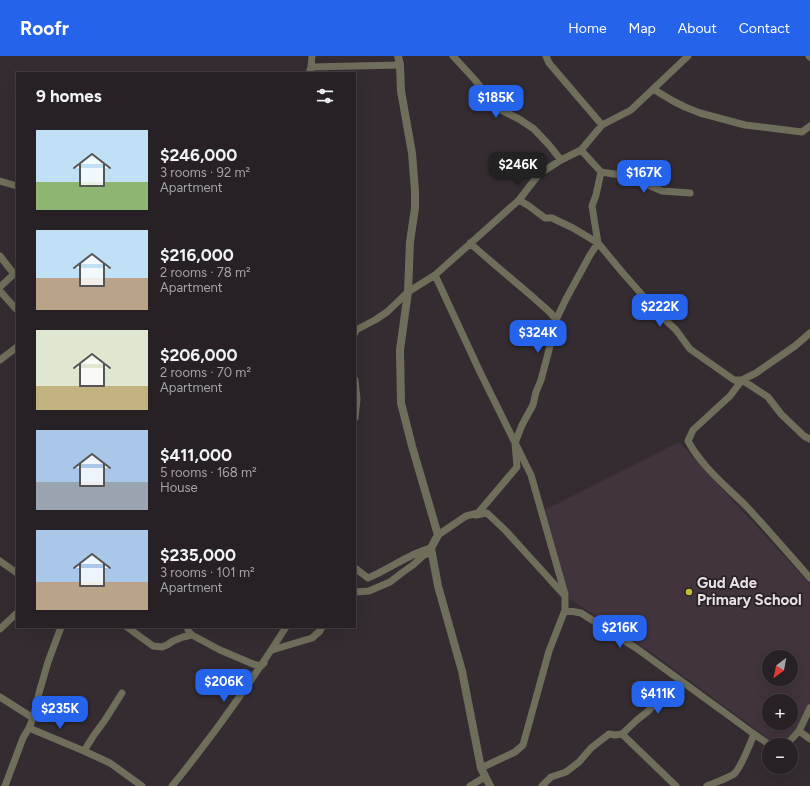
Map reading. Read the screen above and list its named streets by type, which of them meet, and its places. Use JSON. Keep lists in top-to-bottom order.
{
  "places": ["Gud Ade Primary School"],
  "north": "bottom left",
  "page": {
    "header": "Roofr",
    "nav": [
      "Home",
      "Map",
      "About",
      "Contact"
    ],
    "heading": "9 homes",
    "price": [
      "$185K",
      "$246K",
      "$167K",
      "$222K",
      "$324K",
      "$216K",
      "$206K",
      "$411K",
      "$235K"
    ],
    "list": [
      {
        "name": "$246,000",
        "note": "3 rooms · 92 m² · Apartment"
      },
      {
        "name": "$216,000",
        "note": "2 rooms · 78 m² · Apartment"
      },
      {
        "name": "$206,000",
        "note": "2 rooms · 70 m² · Apartment"
      },
      {
        "name": "$411,000",
        "note": "5 rooms · 168 m² · House"
      },
      {
        "name": "$235,000",
        "note": "3 rooms · 101 m² · Apartment"
      }
    ],
    "map_buttons": ["+", "−"]
  }
}
